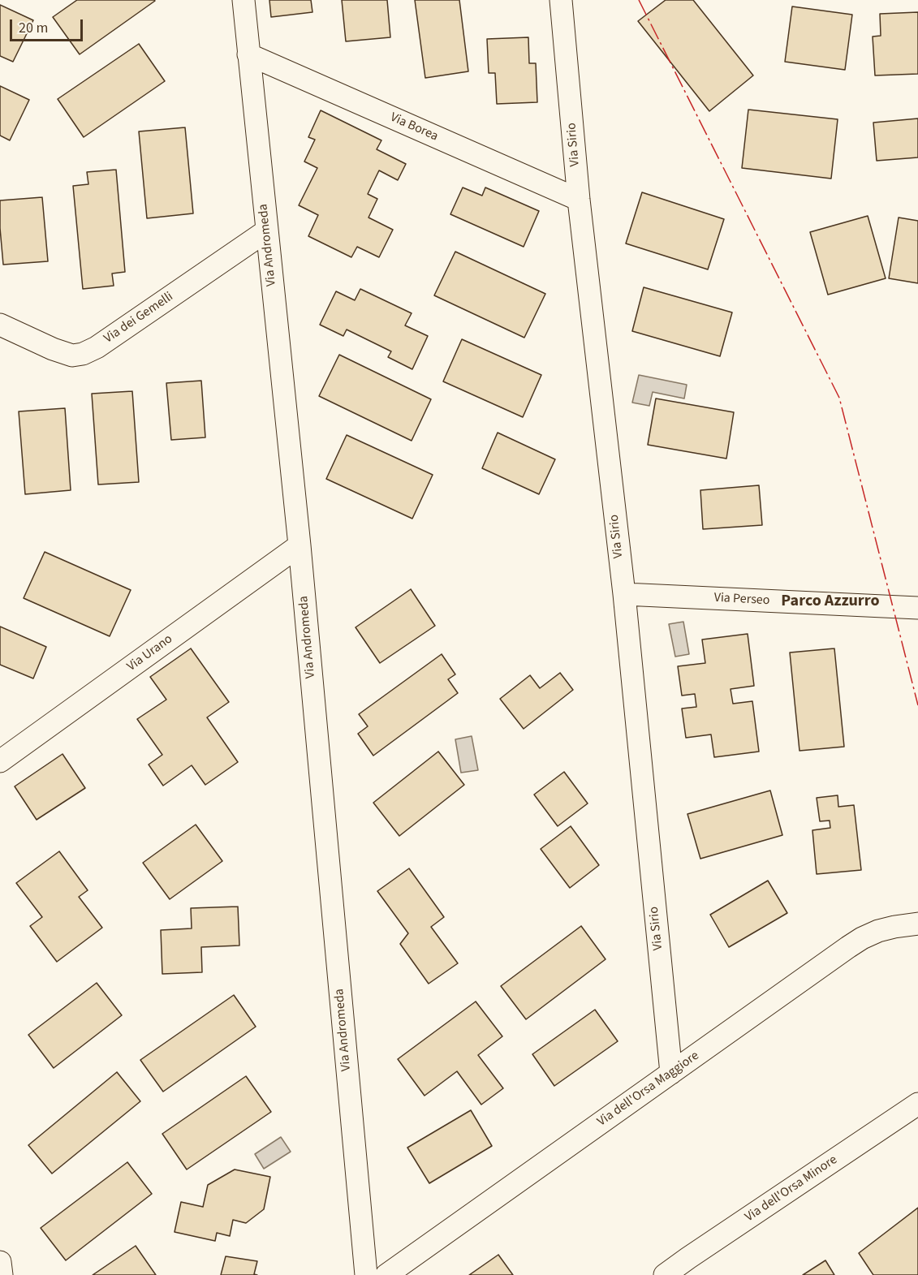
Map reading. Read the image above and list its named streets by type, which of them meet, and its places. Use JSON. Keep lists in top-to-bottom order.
{
  "streets": {
    "street": [
      "Via Borea",
      "Via Sirio",
      "Via Andromeda",
      "Via dei Gemelli",
      "Via Perseo",
      "Via Urano",
      "Via dell'Orsa Maggiore",
      "Via dell'Orsa Minore"
    ]
  },
  "crossings": [
    ["Via Borea", "Via Sirio"],
    ["Via Borea", "Via Andromeda"],
    ["Via Sirio", "Via Perseo"],
    ["Via Sirio", "Via dell'Orsa Maggiore"],
    ["Via Andromeda", "Via dei Gemelli"],
    ["Via Andromeda", "Via Urano"]
  ],
  "districts": ["Parco Azzurro"],
  "scale_bar": "20 m"
}
